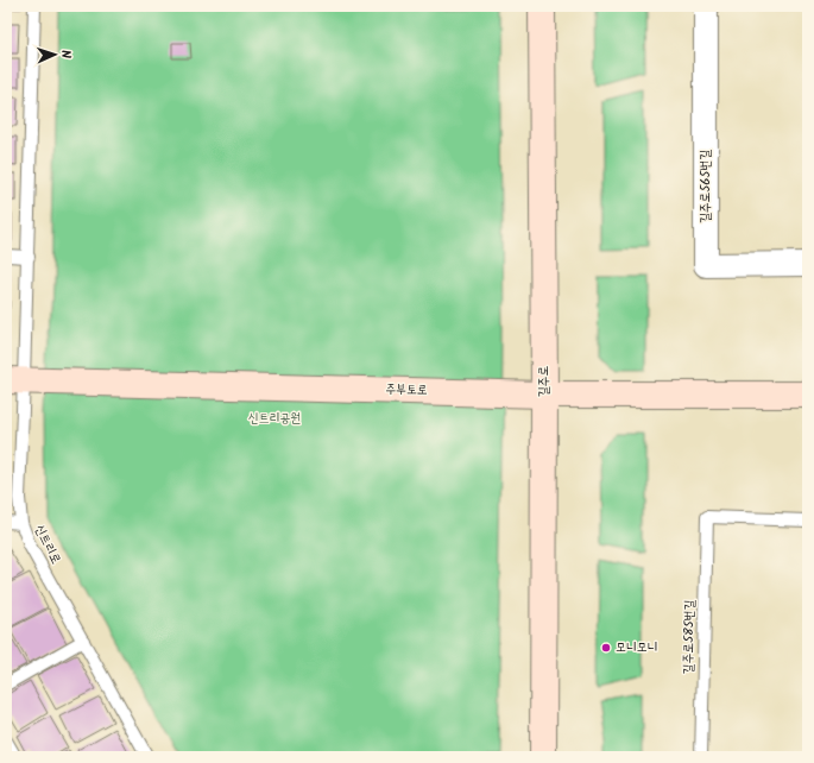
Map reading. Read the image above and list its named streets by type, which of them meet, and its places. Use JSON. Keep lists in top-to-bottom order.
{
  "streets": {
    "main road": ["길주로", "주부토로"],
    "street": ["길주로565번길"],
    "lane": ["신트리로", "길주로585번길"]
  },
  "crossings": [
    ["길주로", "주부토로"],
    ["주부토로", "신트리로"]
  ],
  "parks": ["신트리공원"],
  "places": ["모니모니"],
  "north": "right"
}
